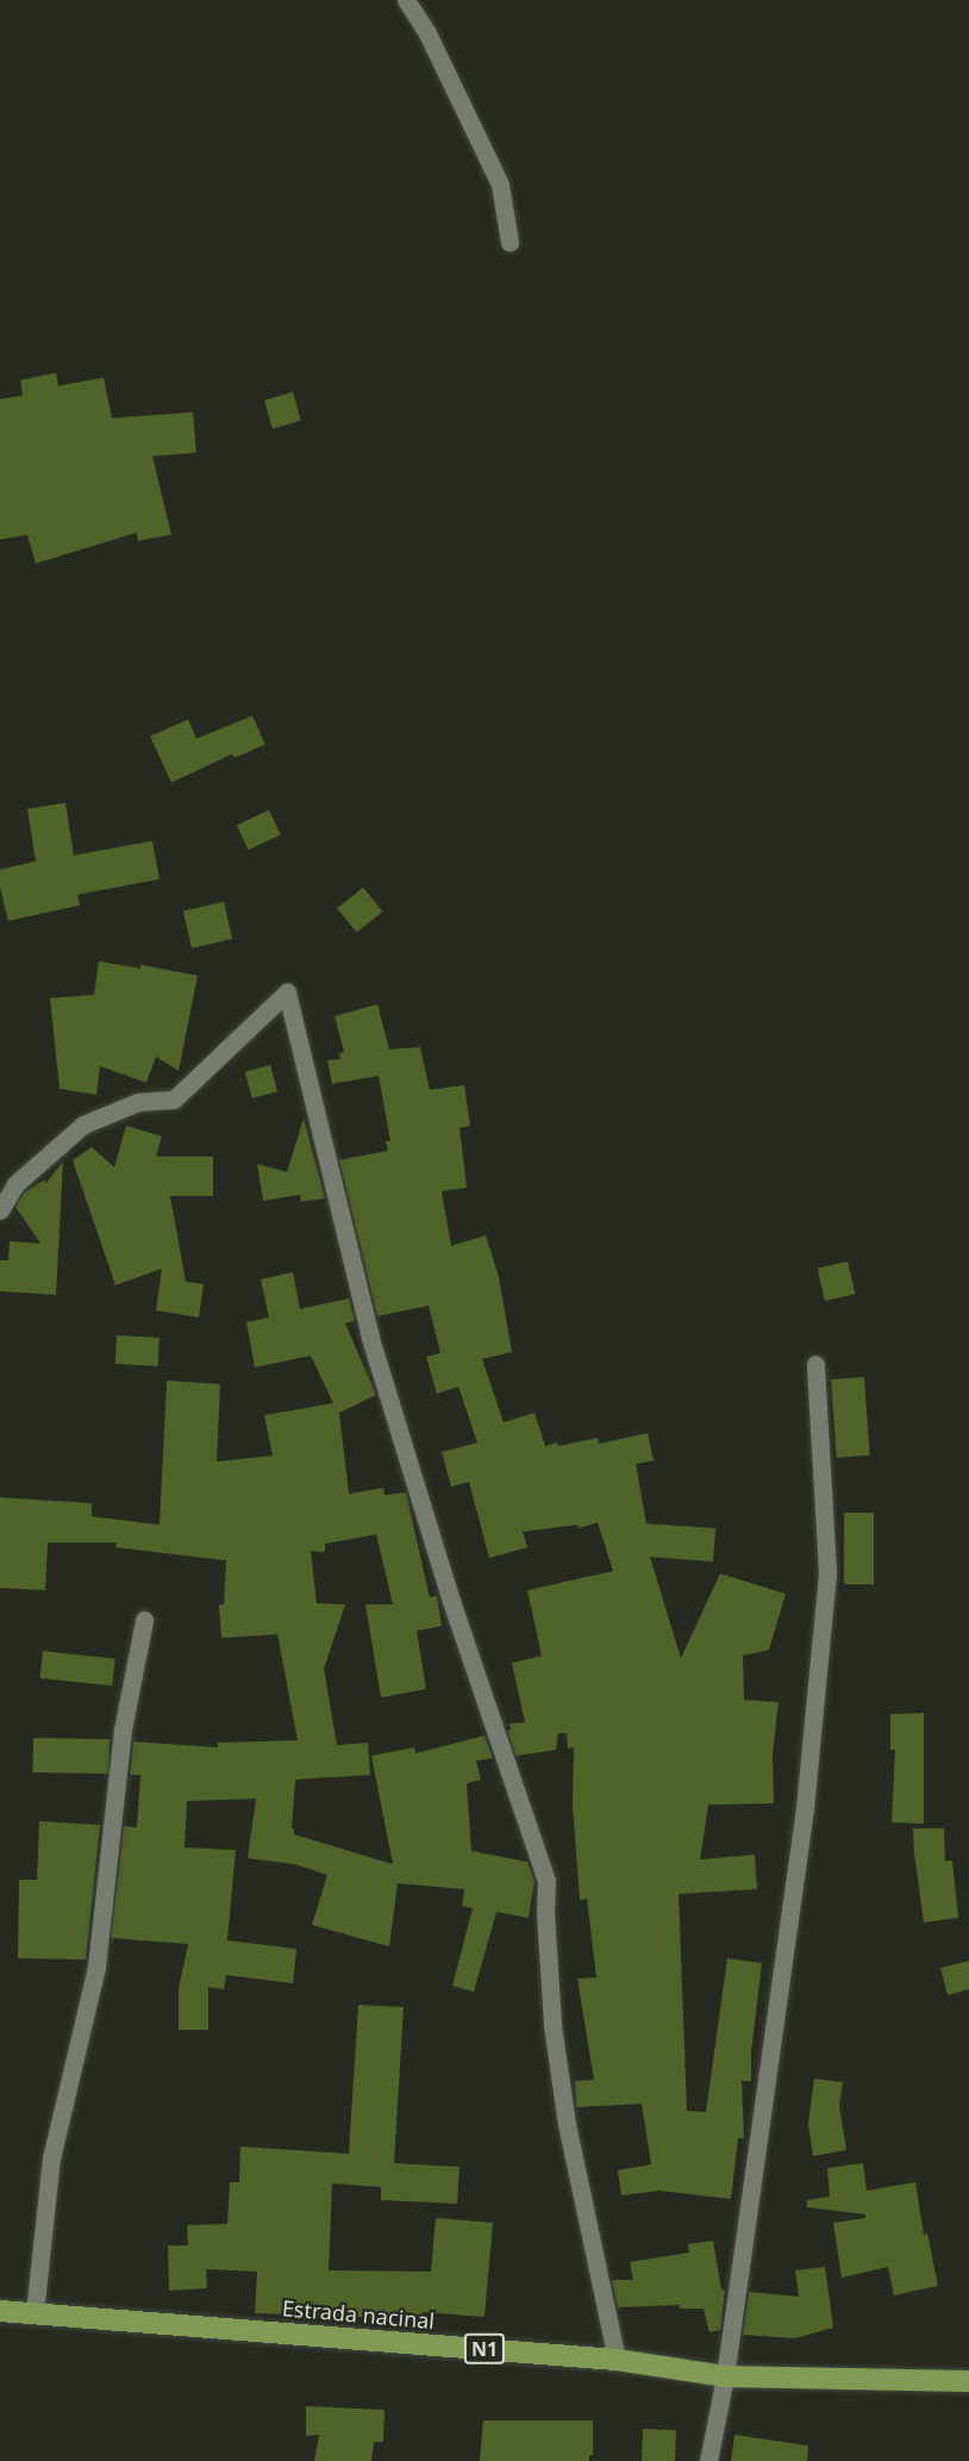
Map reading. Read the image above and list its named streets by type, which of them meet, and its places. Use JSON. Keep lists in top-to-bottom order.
{
  "streets": {
    "highway": ["Estrada nacinal", "N1"]
  }
}
